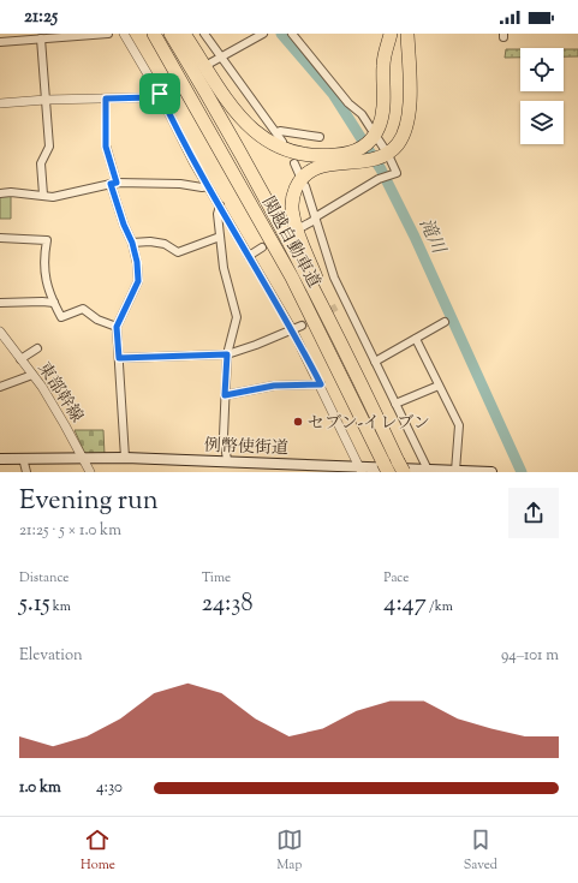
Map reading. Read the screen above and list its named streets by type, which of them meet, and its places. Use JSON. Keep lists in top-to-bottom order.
{
  "streets": {
    "highway": ["関越自動車道"],
    "main road": ["例幣使街道"],
    "street": ["東部幹線"]
  },
  "crossings": [
    ["東部幹線", "例幣使街道"]
  ],
  "water": ["滝川"],
  "places": ["セブン-イレブン"],
  "page": {
    "status": "21:25",
    "heading": ["Evening run", "21:25 · 5 × 1.0 km"],
    "stats": [
      ["Distance", "5.15 km"],
      ["Time", "24:38"],
      ["Pace", "4:47 /km"]
    ],
    "chart": ["Elevation", "94–101 m"],
    "list": [
      {
        "name": "1.0 km",
        "note": "4:30"
      }
    ],
    "tabs": ["Home", "Map", "Saved"]
  }
}
